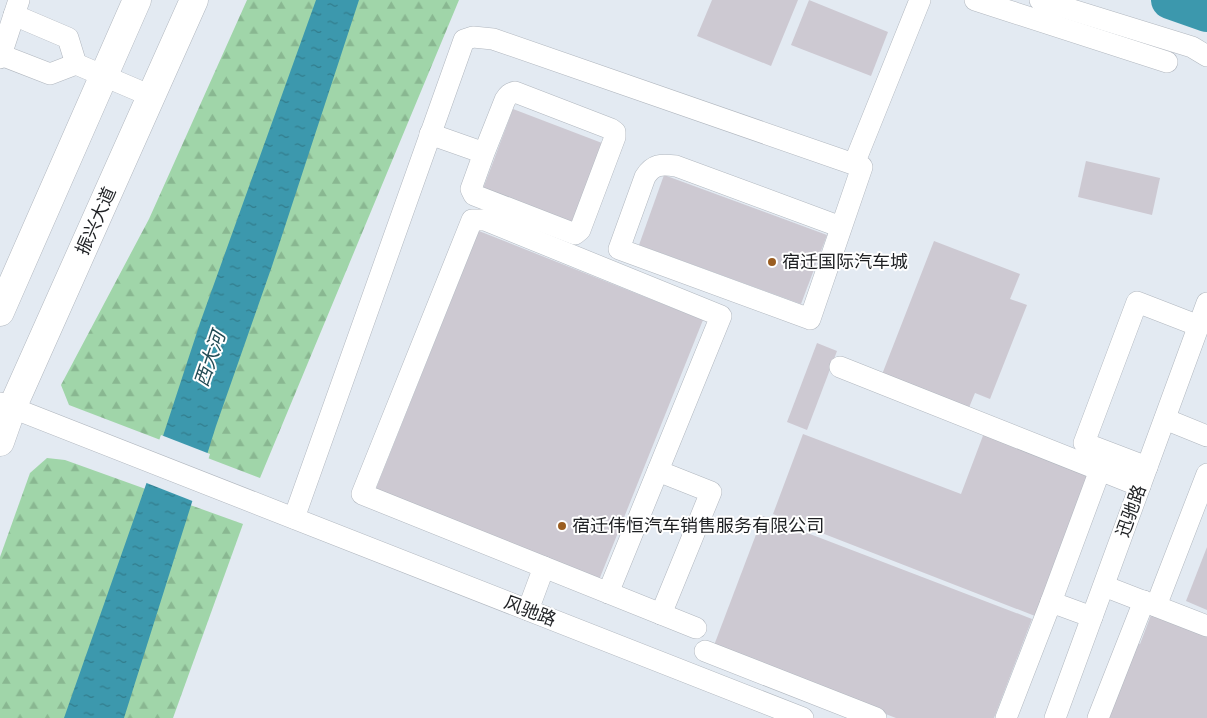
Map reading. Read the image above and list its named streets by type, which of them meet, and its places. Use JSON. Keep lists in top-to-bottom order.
{
  "streets": {
    "main road": ["振兴大道"],
    "street": ["迅驰路", "风驰路"]
  },
  "crossings": [
    ["振兴大道", "风驰路"]
  ],
  "water": ["西大河"],
  "places": ["宿迁国际汽车城", "宿迁伟恒汽车销售服务有限公司"]
}
